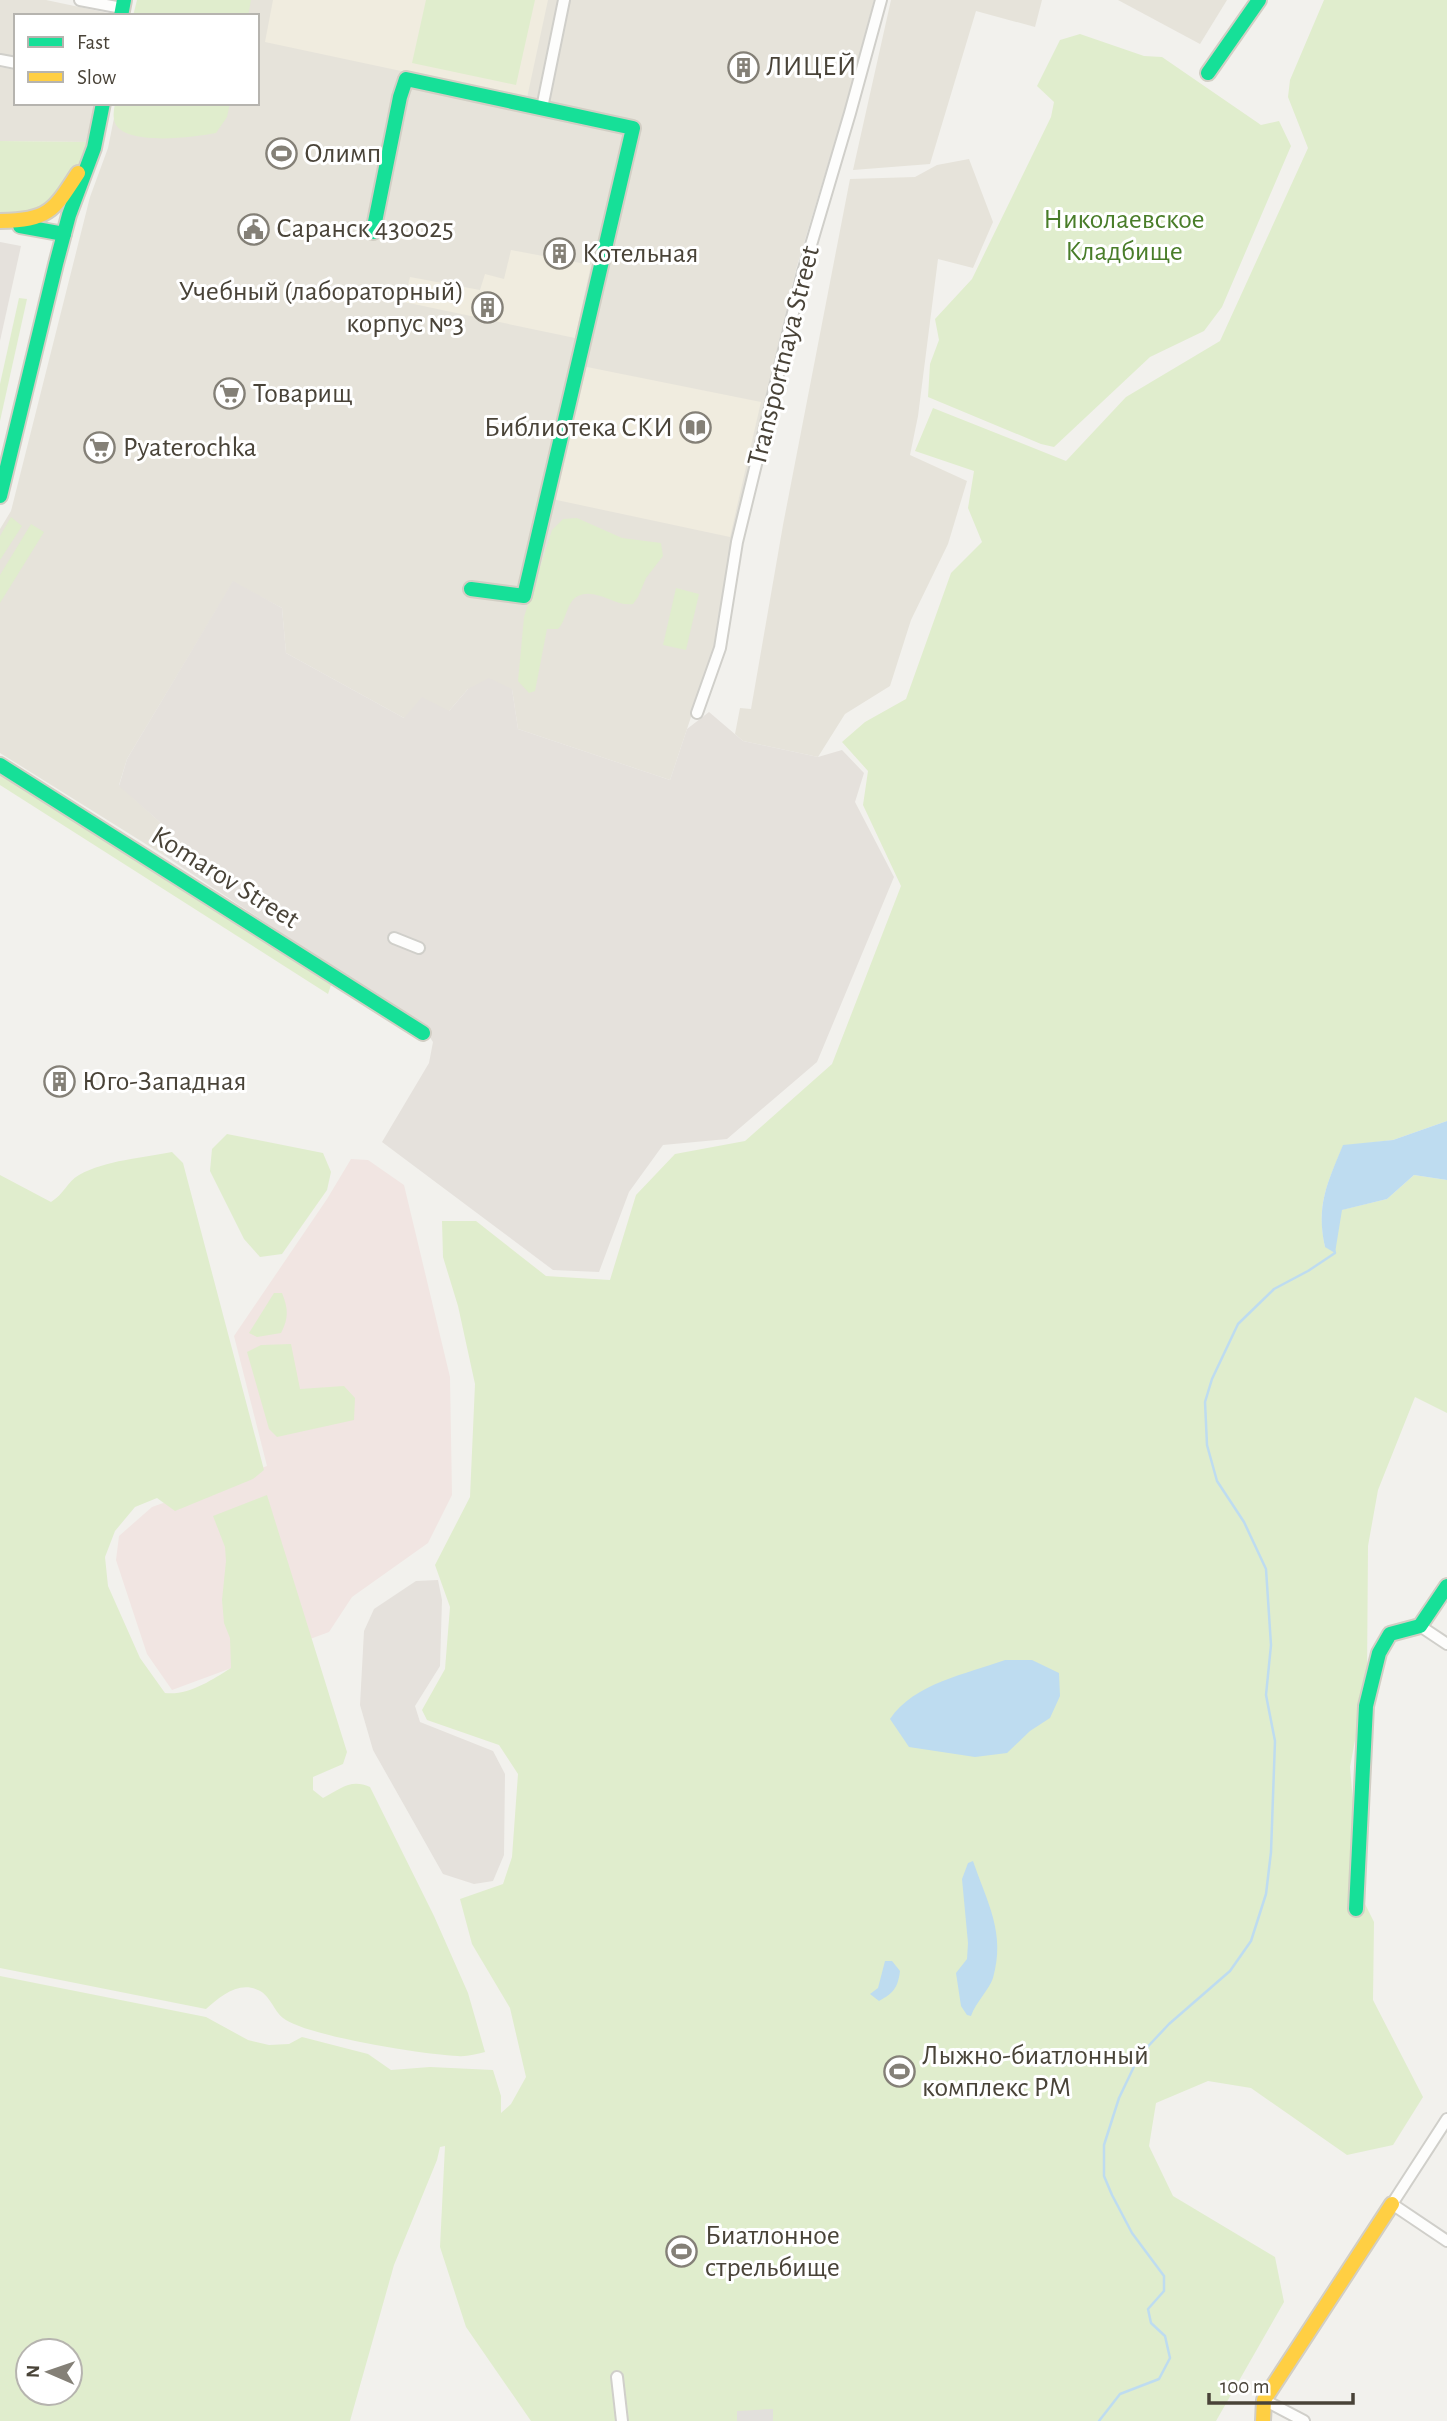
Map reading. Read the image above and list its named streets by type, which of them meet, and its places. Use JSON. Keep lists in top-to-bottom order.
{
  "streets": {
    "street": ["Transportnaya Street", "Komarov Street"]
  },
  "parks": ["Николаевское Кладбище"],
  "places": {
    "building": [
      "ЛИЦЕЙ",
      "Котельная",
      "Учебный (лабораторный) корпус №3",
      "Юго-Западная"
    ],
    "sports": ["Олимп", "Лыжно-биатлонный комплекс РМ", "Биатлонное стрельбище"],
    "public building": ["Саранск 430025"],
    "supermarket": ["Товарищ", "Pyaterochka"],
    "library": ["Библиотека СКИ"]
  },
  "legend": ["Fast", "Slow"],
  "scale_bar": "100 m",
  "north": "left"
}
